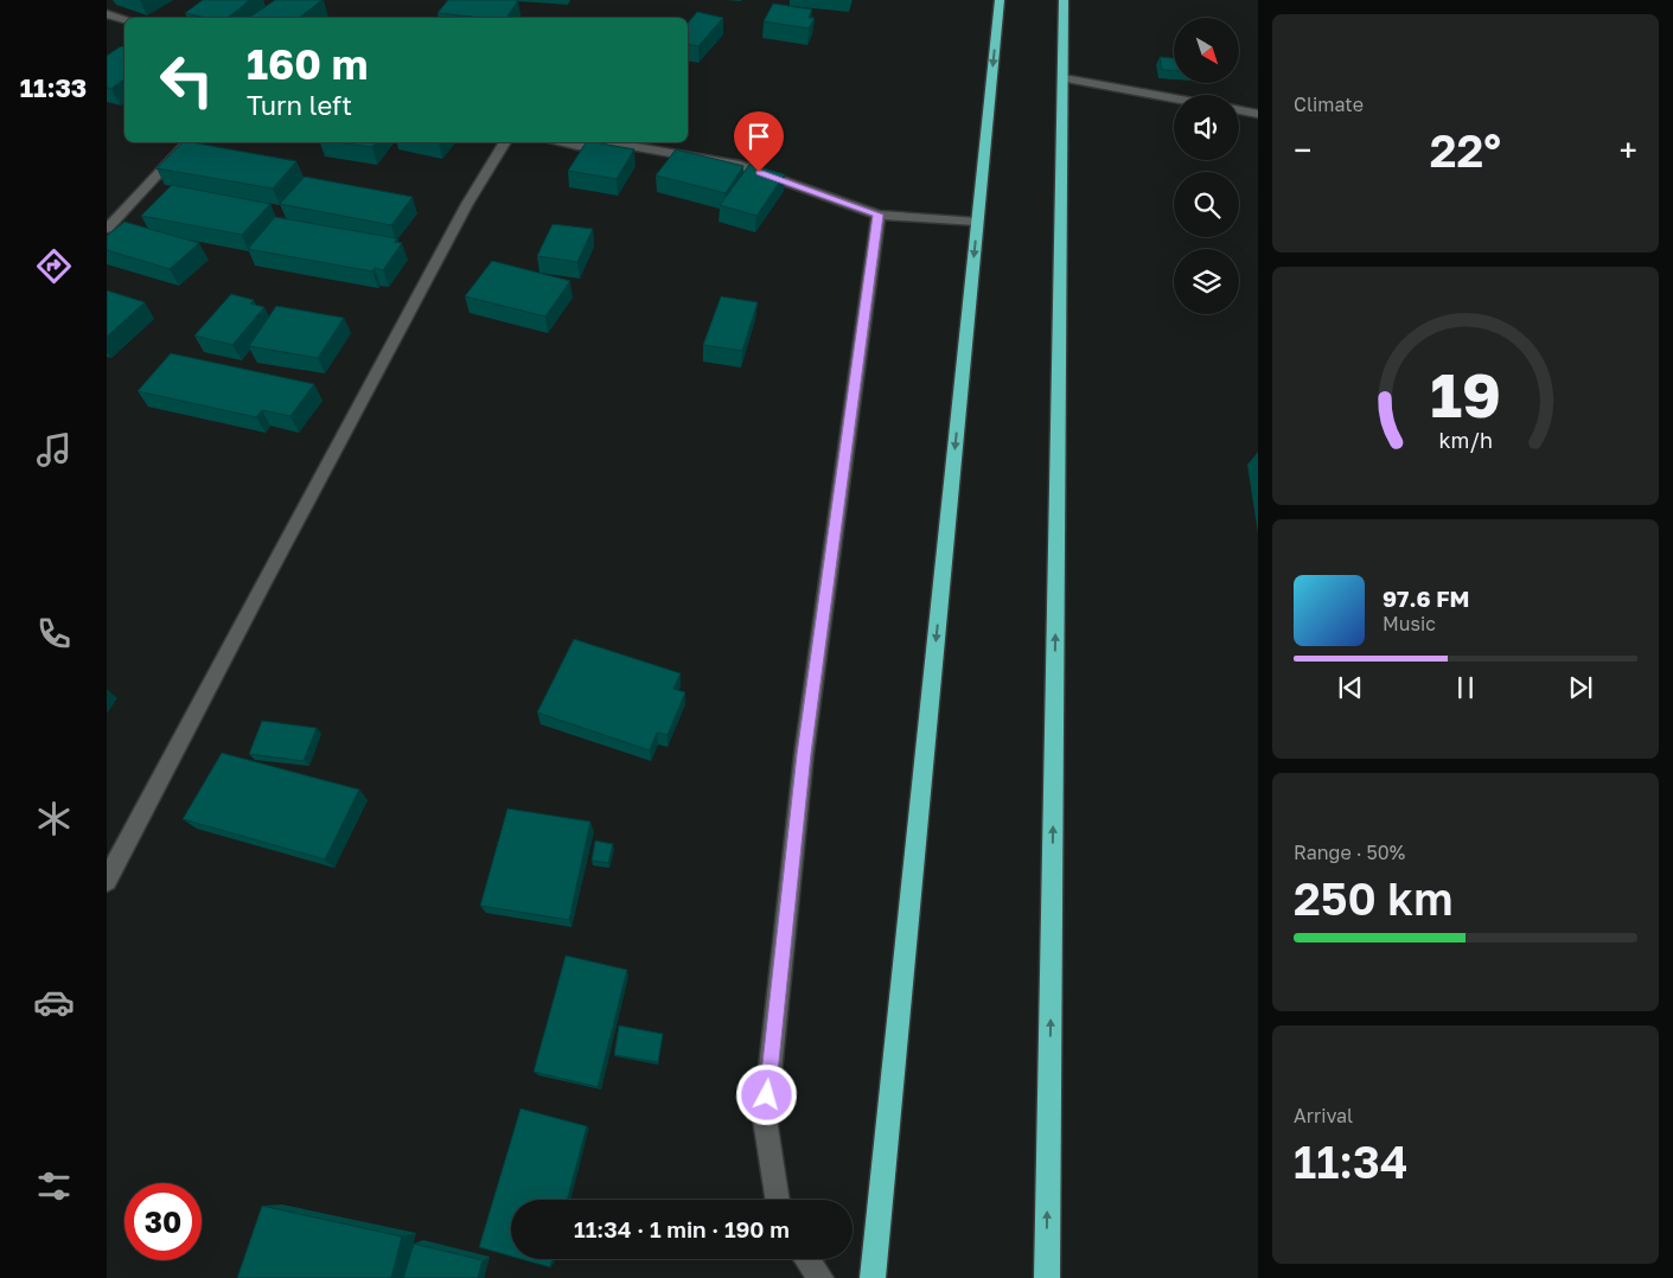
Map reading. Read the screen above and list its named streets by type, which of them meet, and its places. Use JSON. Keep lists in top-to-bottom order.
{
  "north": "bottom right",
  "page": {
    "tabs": "11:33",
    "tile": [
      "Climate",
      ["Range · 50%", "250 km"],
      ["Arrival", "11:34"]
    ],
    "turn": ["160 m", "Turn left"],
    "heat": ["−", "22°", "+"],
    "song": ["97.6 FM", "Music"],
    "limit": "30",
    "trip": "11:34 · 1 min · 190 m",
    "gauge": ["19", "km/h"]
  }
}
